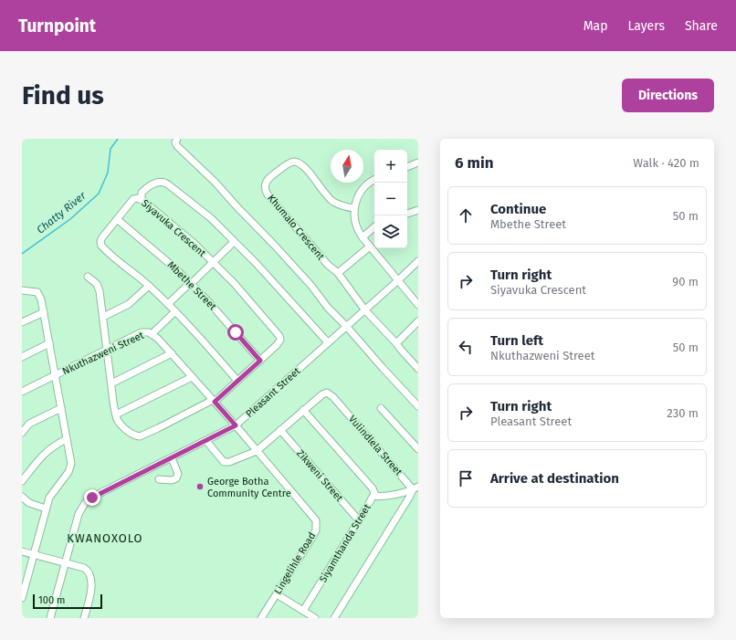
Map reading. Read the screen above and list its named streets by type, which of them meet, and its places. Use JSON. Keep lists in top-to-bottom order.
{
  "streets": {
    "street": [
      "Khumalo Crescent",
      "Siyavuka Crescent",
      "Mbethe Street",
      "Nkuthazweni Street",
      "Pleasant Street",
      "Vulindlela Street",
      "Zikweni Street",
      "Siyamthanda Street",
      "Lingelihle Road"
    ]
  },
  "crossings": [
    ["Khumalo Crescent", "Pleasant Street"],
    ["Siyavuka Crescent", "Mbethe Street"],
    ["Siyavuka Crescent", "Nkuthazweni Street"],
    ["Nkuthazweni Street", "Pleasant Street"],
    ["Nkuthazweni Street", "Lingelihle Road"],
    ["Pleasant Street", "Vulindlela Street"],
    ["Pleasant Street", "Lingelihle Road"],
    ["Vulindlela Street", "Zikweni Street"],
    ["Vulindlela Street", "Siyamthanda Street"],
    ["Vulindlela Street", "Lingelihle Road"],
    ["Zikweni Street", "Siyamthanda Street"]
  ],
  "districts": ["KWANOXOLO"],
  "water": ["Chatty River"],
  "places": ["George Botha Community Centre"],
  "scale_bar": "100 m",
  "north": "top",
  "page": {
    "header": "Turnpoint",
    "nav": ["Map", "Layers", "Share"],
    "buttons": "Directions",
    "title": "Find us",
    "heading": ["6 min", "Walk · 420 m"],
    "map_buttons": ["+", "−"],
    "list": [
      ["Continue", "Mbethe Street", "50 m"],
      ["Turn right", "Siyavuka Crescent", "90 m"],
      ["Turn left", "Nkuthazweni Street", "50 m"],
      ["Turn right", "Pleasant Street", "230 m"],
      "Arrive at destination"
    ],
    "scale": "100 m"
  }
}
